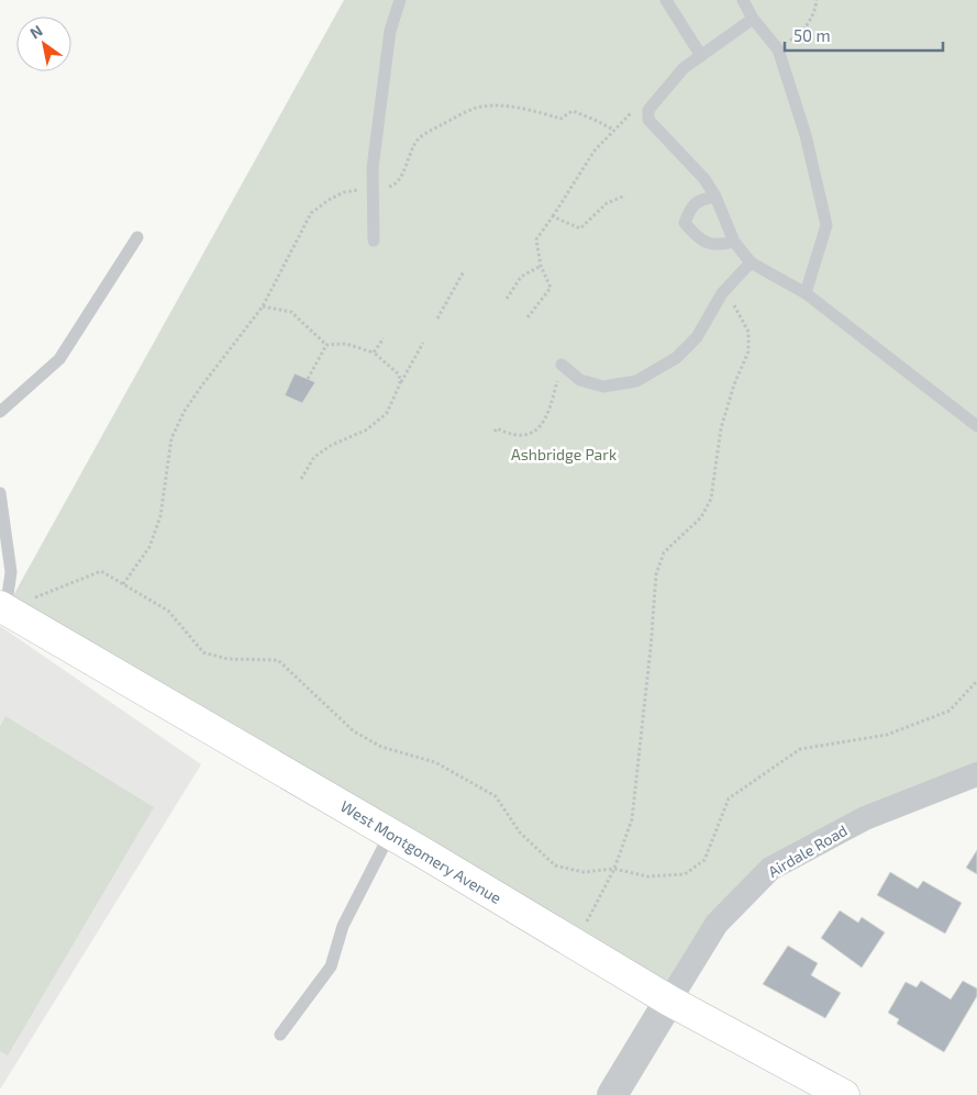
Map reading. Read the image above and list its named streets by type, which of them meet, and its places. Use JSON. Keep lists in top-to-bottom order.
{
  "streets": {
    "main road": ["West Montgomery Avenue"],
    "street": ["Airdale Road"]
  },
  "crossings": [
    ["Airdale Road", "West Montgomery Avenue"]
  ],
  "parks": ["Ashbridge Park"],
  "scale_bar": "50 m",
  "north": "top left"
}
